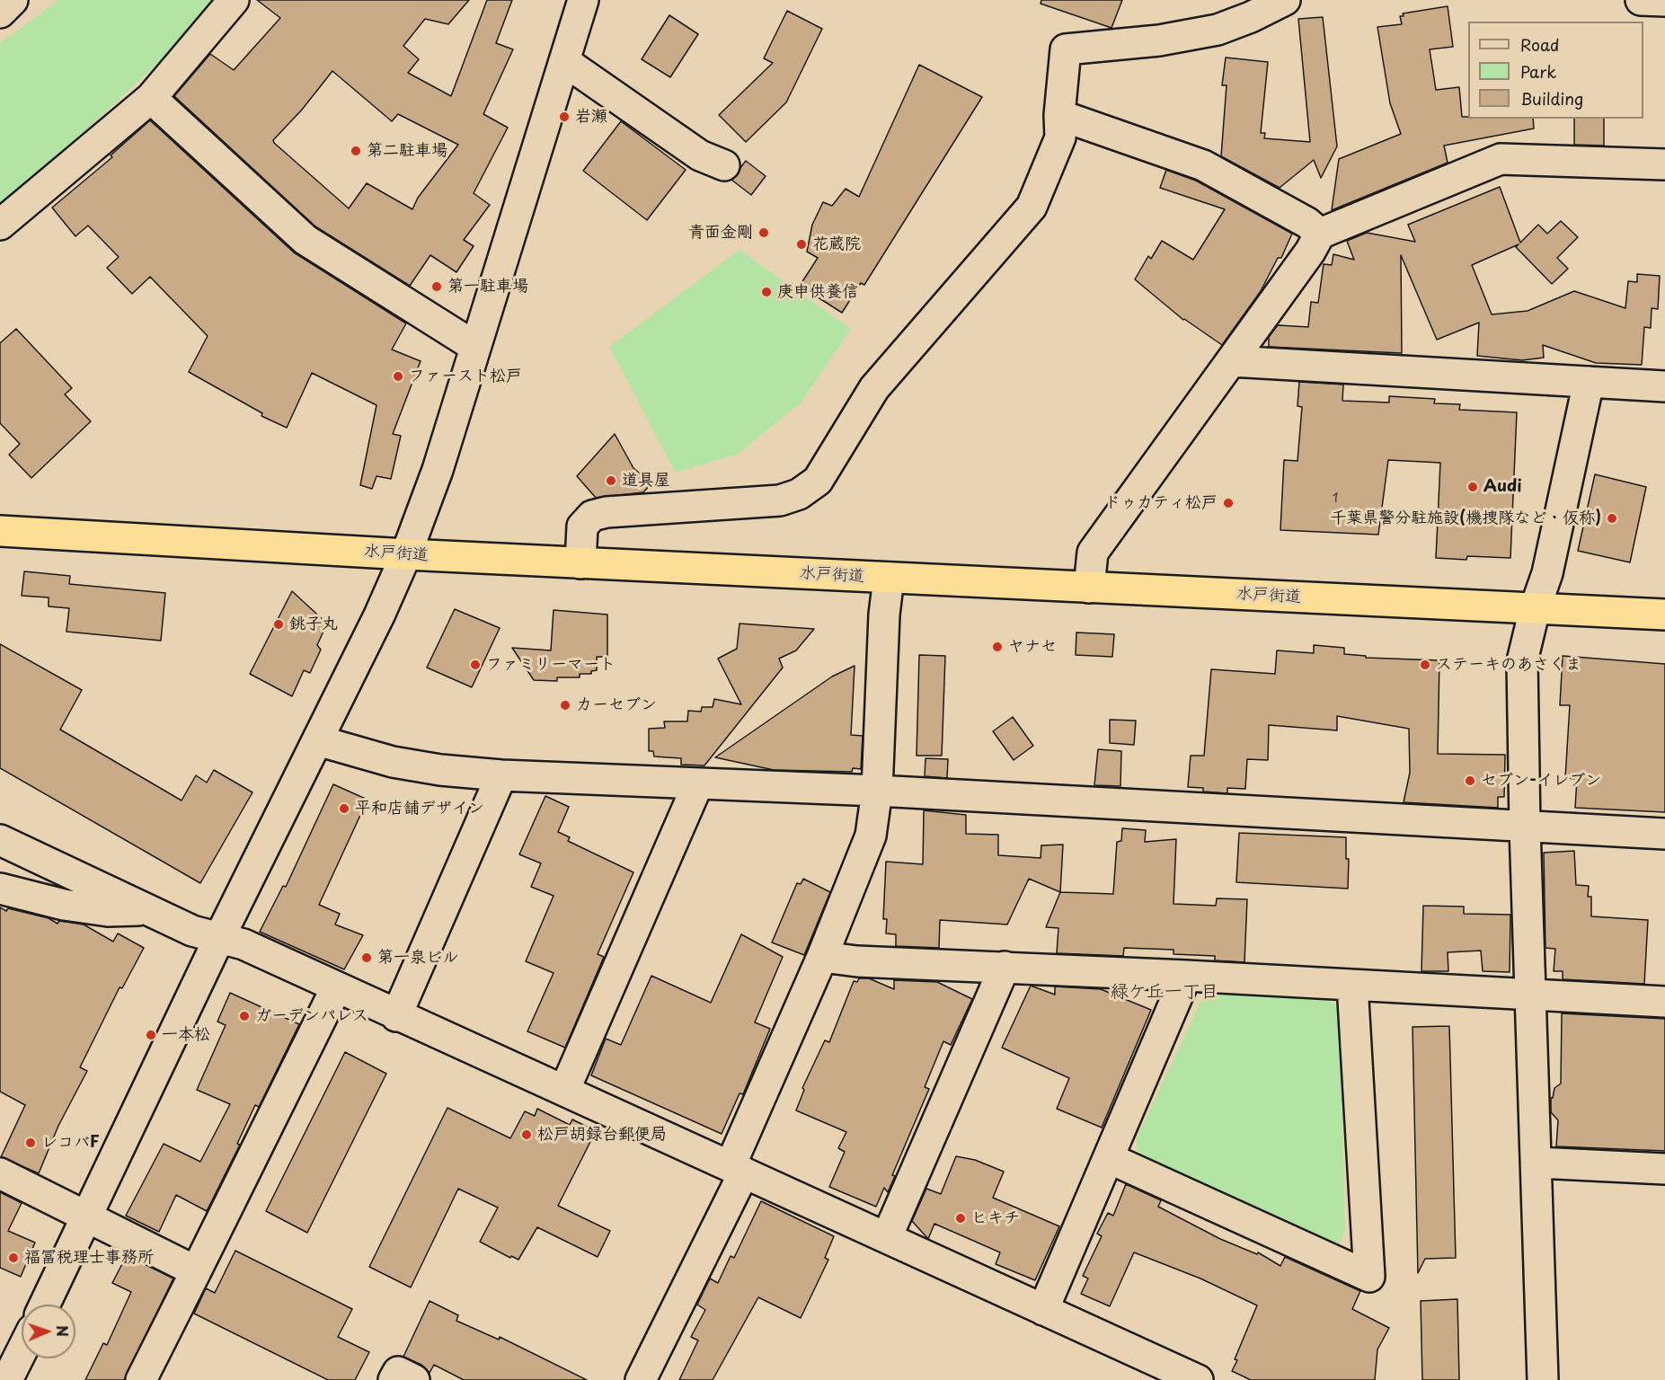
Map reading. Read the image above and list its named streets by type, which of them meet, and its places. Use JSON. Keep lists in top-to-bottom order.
{
  "streets": {
    "highway": ["水戸街道"]
  },
  "districts": ["緑ケ丘一丁目"],
  "places": [
    "岩瀬",
    "第二駐車場",
    "青面金剛",
    "花蔵院",
    "第一駐車場",
    "庚申供養信",
    "ファースト松戸",
    "道具屋",
    "Audi",
    "ドゥカティ松戸",
    "千葉県警分駐施設(機捜隊など・仮称)",
    "銚子丸",
    "ヤナセ",
    "ファミリーマート",
    "ステーキのあさくま",
    "カーセブン",
    "セブン-イレブン",
    "平和店舗デザイン",
    "第一泉ビル",
    "ガーデンパレス",
    "一本松",
    "松戸胡録台郵便局",
    "レコバF",
    "ヒキチ",
    "福冨税理士事務所"
  ],
  "house_numbers": ["1"],
  "legend": ["Road", "Park", "Building"],
  "north": "right"
}
